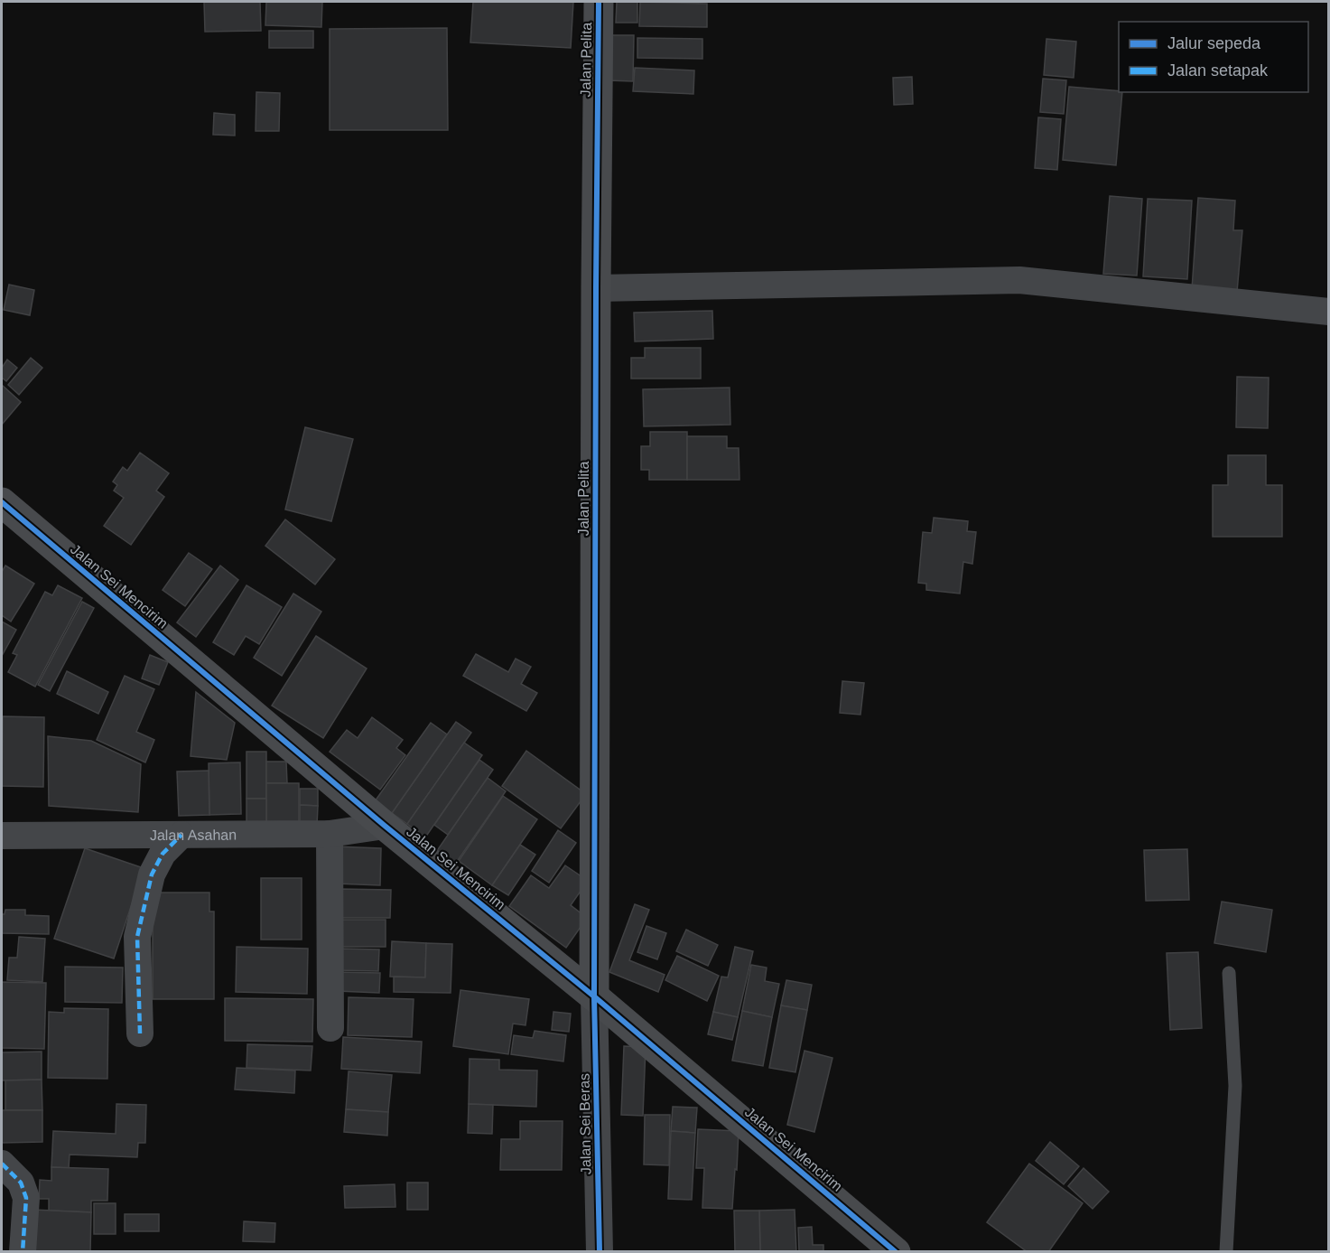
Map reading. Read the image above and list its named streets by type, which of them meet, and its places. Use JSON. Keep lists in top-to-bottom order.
{
  "streets": {
    "street": [
      "Jalan Pelita",
      "Jalan Sei Mencirim",
      "Jalan Asahan",
      "Jalan Sei Beras"
    ]
  },
  "crossings": [
    ["Jalan Pelita", "Jalan Sei Mencirim"],
    ["Jalan Pelita", "Jalan Sei Beras"],
    ["Jalan Sei Mencirim", "Jalan Asahan"],
    ["Jalan Sei Mencirim", "Jalan Sei Beras"]
  ],
  "legend": ["Jalur sepeda", "Jalan setapak"]
}
